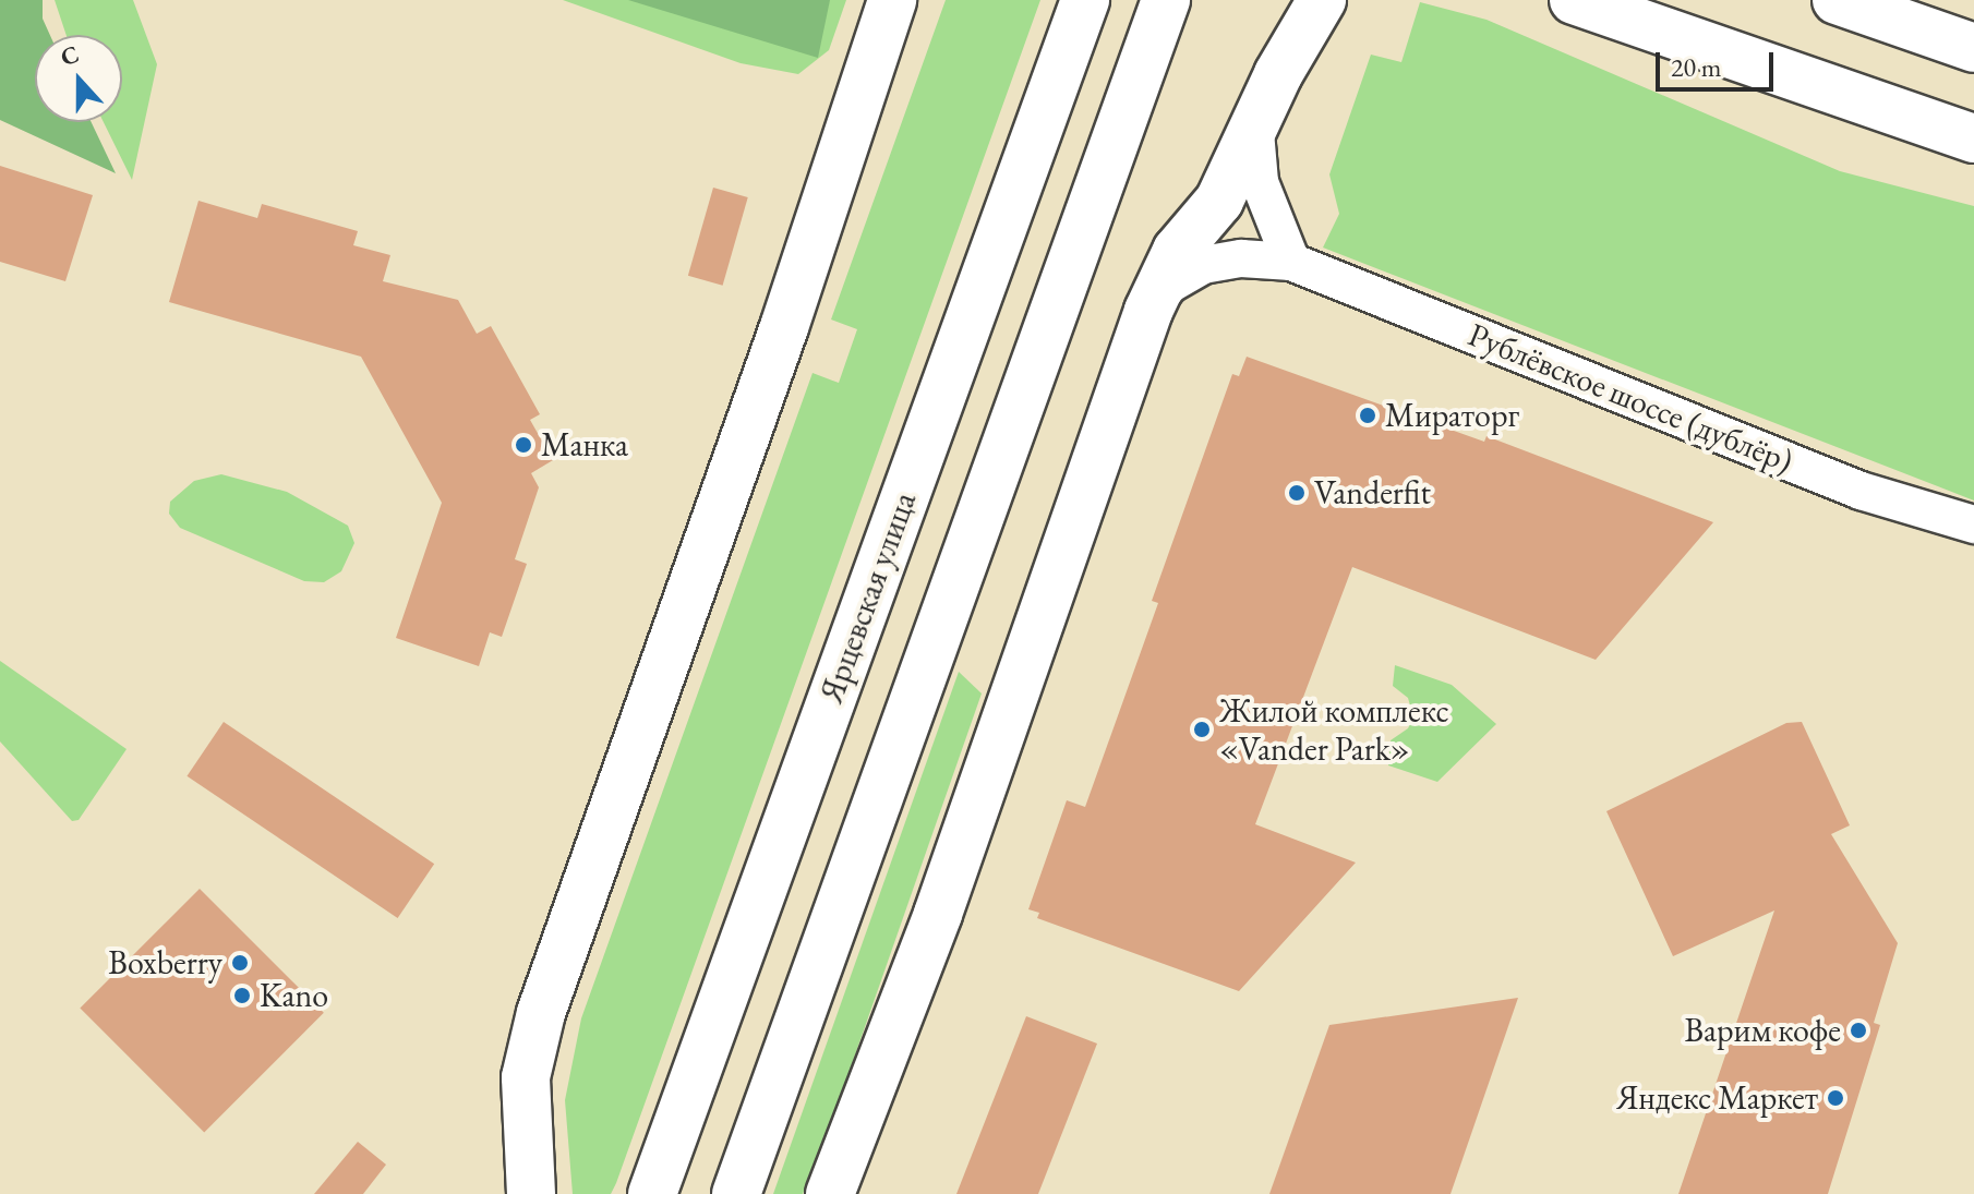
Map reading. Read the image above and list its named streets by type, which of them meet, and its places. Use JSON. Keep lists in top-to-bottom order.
{
  "streets": {
    "main road": ["Ярцевская улица"],
    "street": ["Рублёвское шоссе (дублёр)"]
  },
  "places": [
    "Мираторг",
    "Манка",
    "Vanderfit",
    "Жилой комплекс «Vander Park»",
    "Boxberry",
    "Kano",
    "Варим кофе",
    "Яндекс Маркет"
  ],
  "scale_bar": "20 m",
  "north": "top"
}
